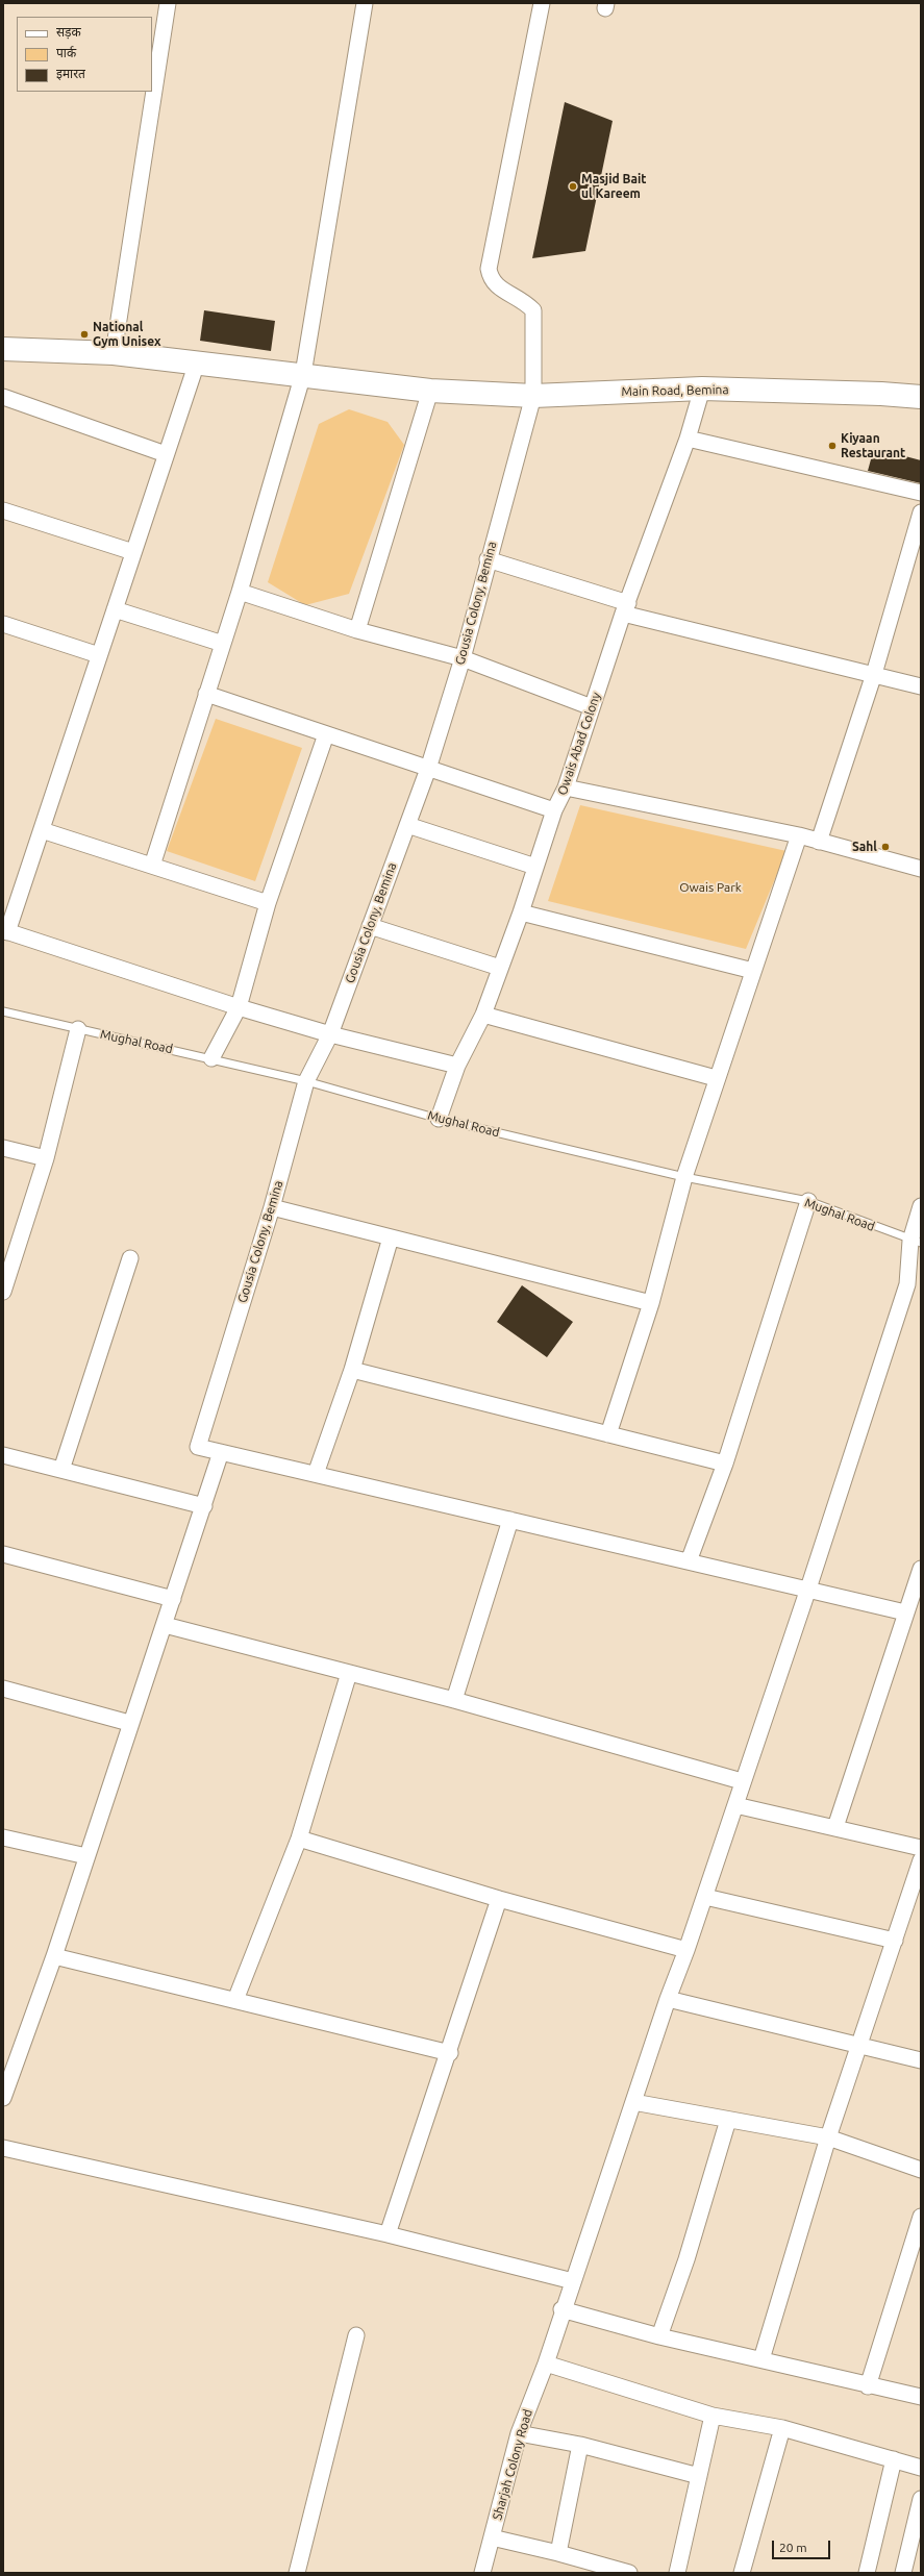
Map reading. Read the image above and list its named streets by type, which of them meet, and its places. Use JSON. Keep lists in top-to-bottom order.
{
  "streets": {
    "main road": ["Main Road, Bemina"],
    "street": ["Gousia Colony, Bemina", "Owais Abad Colony", "Sharjah Colony Road"],
    "lane": ["Mughal Road"]
  },
  "crossings": [
    ["Main Road, Bemina", "Gousia Colony, Bemina"],
    ["Main Road, Bemina", "Owais Abad Colony"],
    ["Gousia Colony, Bemina", "Mughal Road"],
    ["Owais Abad Colony", "Mughal Road"],
    ["Mughal Road", "Sharjah Colony Road"]
  ],
  "parks": ["Owais Park"],
  "places": [
    "Masjid Bait ul Kareem",
    "National Gym Unisex",
    "Kiyaan Restaurant",
    "Sahl"
  ],
  "legend": ["सड़क", "पार्क", "इमारत"],
  "scale_bar": "20 m"
}
